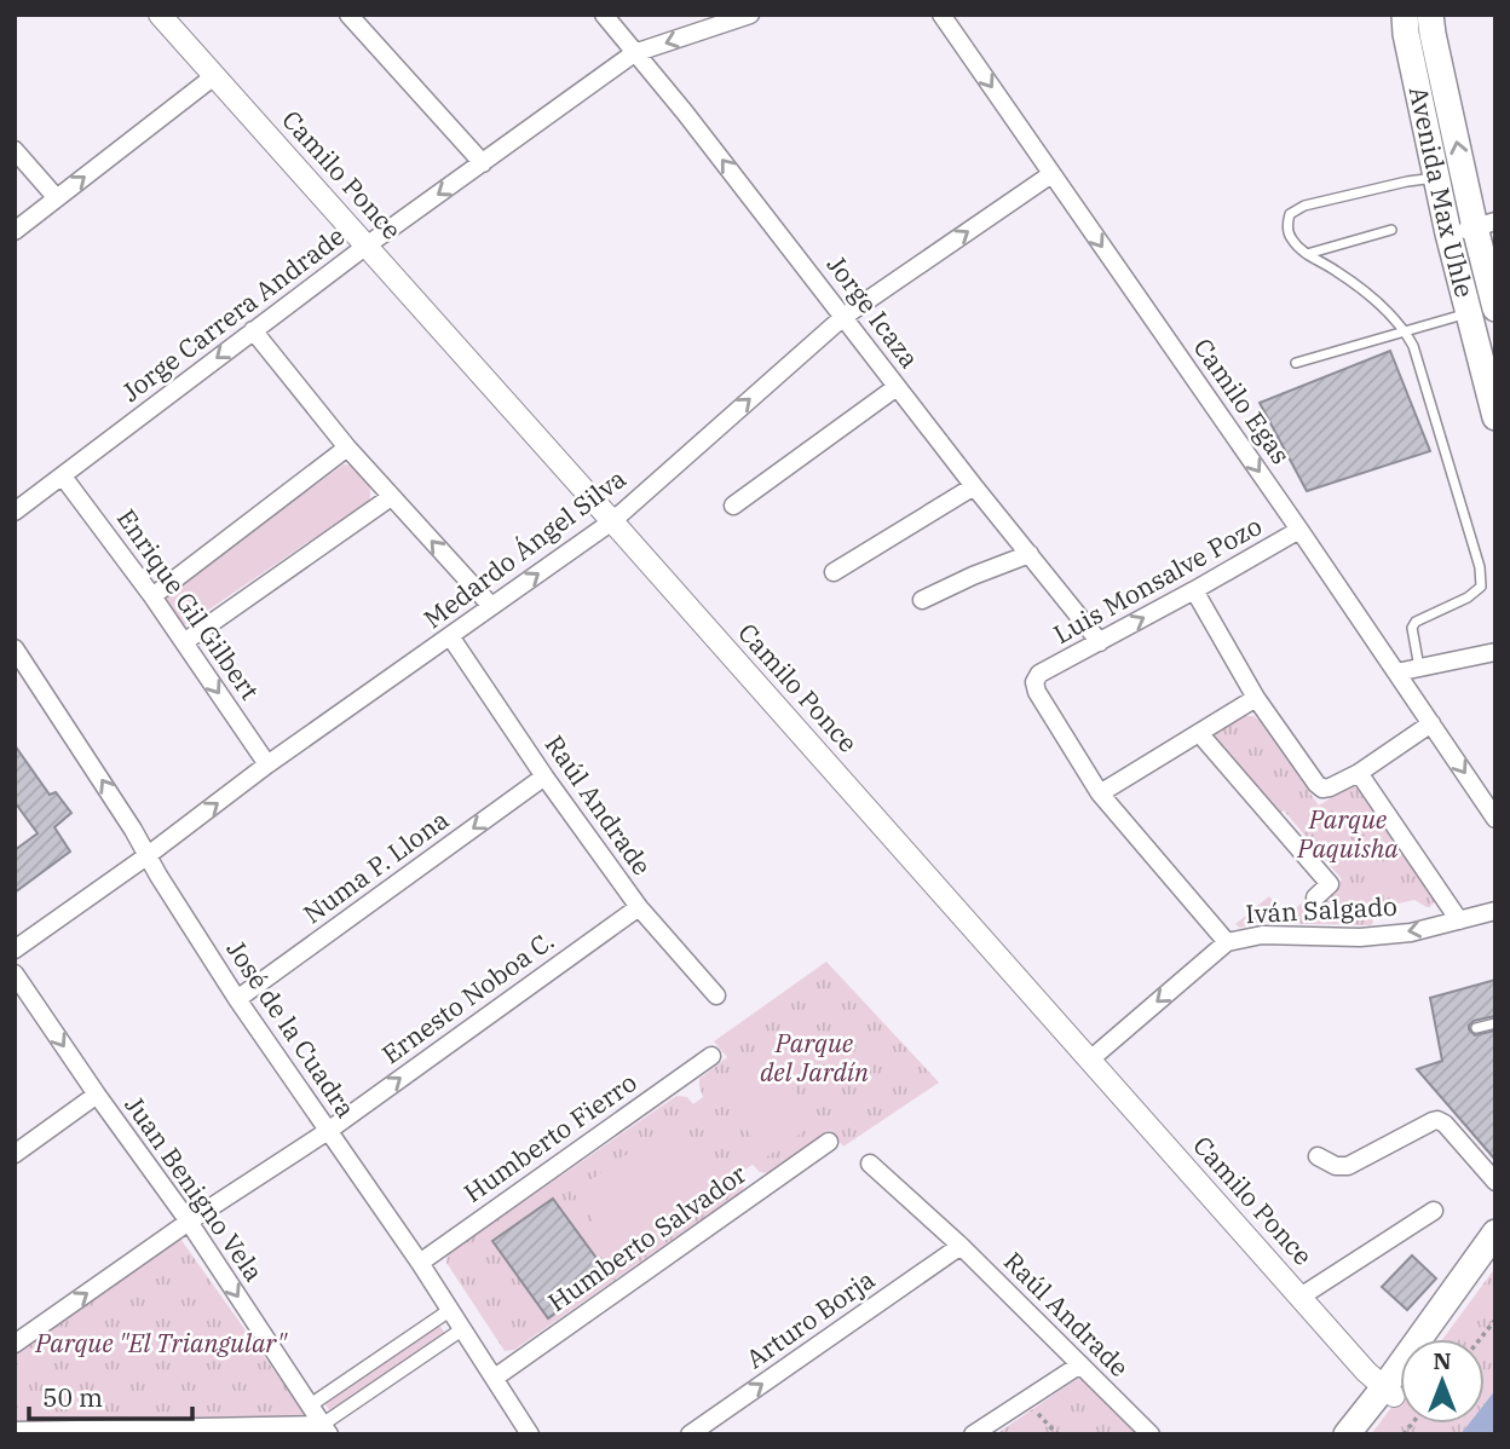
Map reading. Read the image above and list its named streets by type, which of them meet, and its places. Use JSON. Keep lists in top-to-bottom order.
{
  "streets": {
    "main road": ["Avenida Max Uhle"],
    "street": [
      "Camilo Ponce",
      "Jorge Icaza",
      "Jorge Carrera Andrade",
      "Camilo Egas",
      "Medardo Ángel Silva",
      "Luis Monsalve Pozo",
      "Enrique Gil Gilbert",
      "Raúl Andrade",
      "Numa P. Llona",
      "Iván Salgado",
      "Ernesto Noboa C.",
      "José de la Cuadra",
      "Humberto Fierro",
      "Juan Benigno Vela",
      "Humberto Salvador",
      "Arturo Borja"
    ]
  },
  "crossings": [
    ["Camilo Ponce", "Jorge Carrera Andrade"],
    ["Camilo Ponce", "Medardo Ángel Silva"],
    ["Camilo Ponce", "Iván Salgado"],
    ["Jorge Icaza", "Jorge Carrera Andrade"],
    ["Jorge Icaza", "Medardo Ángel Silva"],
    ["Jorge Icaza", "Luis Monsalve Pozo"],
    ["Jorge Carrera Andrade", "Enrique Gil Gilbert"],
    ["Camilo Egas", "Medardo Ángel Silva"],
    ["Camilo Egas", "Luis Monsalve Pozo"],
    ["Medardo Ángel Silva", "Enrique Gil Gilbert"],
    ["Medardo Ángel Silva", "Raúl Andrade"],
    ["Medardo Ángel Silva", "José de la Cuadra"],
    ["Raúl Andrade", "Numa P. Llona"],
    ["Raúl Andrade", "Ernesto Noboa C."],
    ["Raúl Andrade", "Arturo Borja"],
    ["Numa P. Llona", "José de la Cuadra"],
    ["Ernesto Noboa C.", "José de la Cuadra"],
    ["Ernesto Noboa C.", "Juan Benigno Vela"],
    ["José de la Cuadra", "Humberto Fierro"],
    ["José de la Cuadra", "Humberto Salvador"]
  ],
  "one_way": [
    "Jorge Icaza",
    "Camilo Egas",
    "Medardo Ángel Silva",
    "Enrique Gil Gilbert",
    "Numa P. Llona",
    "Iván Salgado",
    "Ernesto Noboa C.",
    "Juan Benigno Vela",
    "Arturo Borja"
  ],
  "parks": ["Parque Paquisha", "Parque del Jardín", "Parque \"El Triangular\""],
  "scale_bar": "50 m",
  "north": "top"
}
